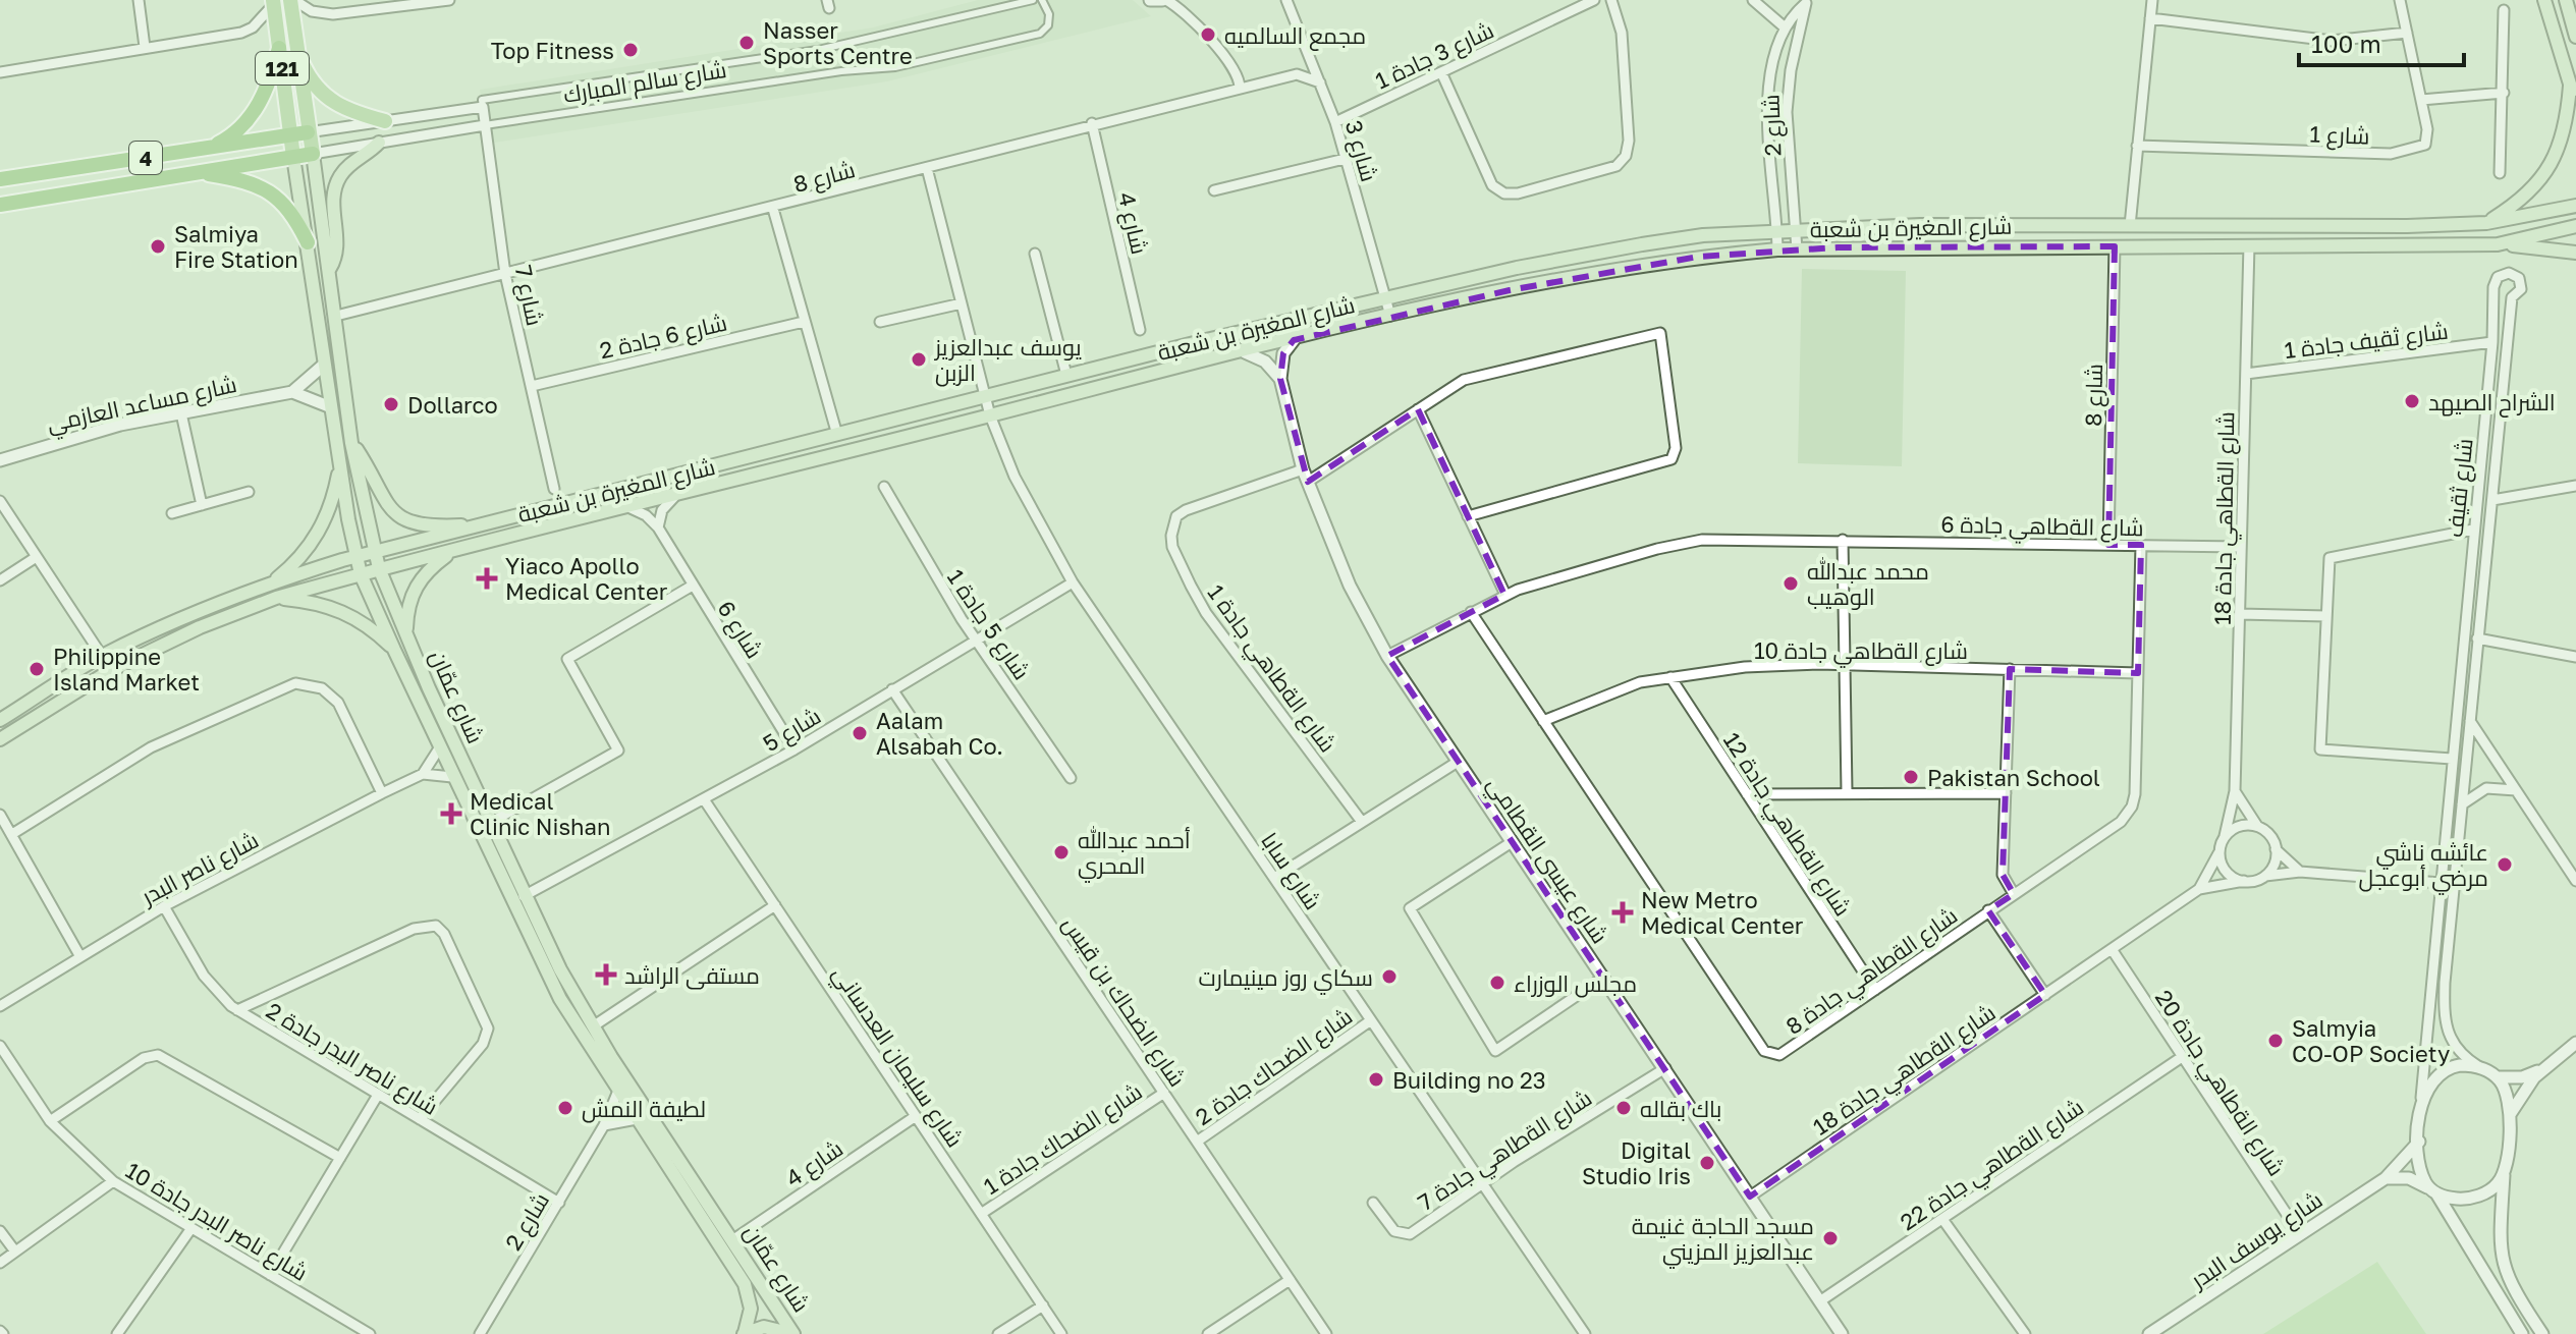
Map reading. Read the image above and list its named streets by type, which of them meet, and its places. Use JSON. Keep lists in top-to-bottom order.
{
  "streets": {
    "highway": ["4"],
    "main road": ["121", "شارع المغيرة بن شعبة", "شارع عمّان"],
    "street": [
      "شارع 3 جادة 1",
      "شارع سالم المبارك",
      "شارع 2",
      "شارع 1",
      "شارع 3",
      "شارع 8",
      "شارع 4",
      "شارع 7",
      "شارع 6 جادة 2",
      "شارع ثقيف جادة 1",
      "شارع مساعد العازمي",
      "شارع ثقيف",
      "شارع الةطاهي جادة 18",
      "شارع الةطاهي جادة 6",
      "شارع 5 جادة 1",
      "شارع 6",
      "شارع الةطاهي جادة 10",
      "شارع الةطاهي جادة 1",
      "شارع 5",
      "شارع الةطاهي جادة 12",
      "شارع عيسى القطامي",
      "شارع ناصر البدر",
      "شارع سابا",
      "شارع الةطاهي جادة 8",
      "شارع الضحاك بن قيس",
      "شارع سليمان العدساني",
      "شارع ناصر البدر جادة 2",
      "شارع الضحاك جادة 2",
      "شارع الةطاهي جادة 20",
      "شارع الضحاك جادة 1",
      "شارع الةطاهي جادة 7",
      "شارع الةطاهي جادة 22",
      "شارع ناصر البدر جادة 10",
      "شارع يوسف البدر"
    ]
  },
  "crossings": [
    ["شارع 3 جادة 1", "شارع 3"],
    ["121", "شارع عمّان"],
    ["شارع سالم المبارك", "4"],
    ["شارع سالم المبارك", "شارع 7"],
    ["شارع سالم المبارك", "شارع عمّان"],
    ["شارع 2", "شارع المغيرة بن شعبة"],
    ["شارع 2", "شارع عمّان"],
    ["شارع 2", "شارع ناصر البدر جادة 2"],
    ["شارع 3", "شارع 8"],
    ["شارع 3", "شارع المغيرة بن شعبة"],
    ["4", "شارع عمّان"],
    ["شارع 8", "شارع 4"],
    ["شارع 8", "شارع المغيرة بن شعبة"],
    ["شارع 8", "شارع 7"],
    ["شارع 8", "شارع الةطاهي جادة 6"],
    ["شارع 8", "شارع عمّان"],
    ["شارع 4", "شارع عمّان"],
    ["شارع 4", "شارع سليمان العدساني"],
    ["شارع المغيرة بن شعبة", "شارع الةطاهي جادة 18"],
    ["شارع المغيرة بن شعبة", "شارع 6"],
    ["شارع المغيرة بن شعبة", "شارع عمّان"],
    ["شارع المغيرة بن شعبة", "شارع سابا"],
    ["شارع 7", "شارع 6 جادة 2"],
    ["شارع ثقيف جادة 1", "شارع ثقيف"],
    ["شارع ثقيف جادة 1", "شارع الةطاهي جادة 18"],
    ["شارع ثقيف", "شارع يوسف البدر"],
    ["شارع الةطاهي جادة 18", "شارع الةطاهي جادة 6"],
    ["شارع الةطاهي جادة 18", "شارع عيسى القطامي"],
    ["شارع الةطاهي جادة 18", "شارع الةطاهي جادة 20"],
    ["شارع الةطاهي جادة 6", "شارع عيسى القطامي"],
    ["شارع الةطاهي جادة 6", "شارع الةطاهي جادة 8"],
    ["شارع 5 جادة 1", "شارع 5"],
    ["شارع 6", "شارع 5"],
    ["شارع الةطاهي جادة 10", "شارع الةطاهي جادة 12"],
    ["شارع الةطاهي جادة 10", "شارع الةطاهي جادة 8"],
    ["شارع الةطاهي جادة 1", "شارع عيسى القطامي"],
    ["شارع عمّان", "شارع 5"],
    ["شارع 5", "شارع سابا"],
    ["شارع 5", "شارع الضحاك بن قيس"],
    ["شارع 5", "شارع سليمان العدساني"],
    ["شارع الةطاهي جادة 12", "شارع الةطاهي جادة 8"],
    ["شارع عيسى القطامي", "شارع الةطاهي جادة 7"],
    ["شارع عيسى القطامي", "شارع الةطاهي جادة 22"],
    ["شارع ناصر البدر", "شارع ناصر البدر جادة 2"],
    ["شارع سابا", "شارع الضحاك جادة 2"],
    ["شارع سابا", "شارع الةطاهي جادة 7"],
    ["شارع الضحاك بن قيس", "شارع الضحاك جادة 2"],
    ["شارع الضحاك بن قيس", "شارع الضحاك جادة 1"],
    ["شارع سليمان العدساني", "شارع الضحاك جادة 1"],
    ["شارع الةطاهي جادة 20", "شارع الةطاهي جادة 22"],
    ["شارع الةطاهي جادة 20", "شارع يوسف البدر"]
  ],
  "places": {
    "other": [
      "مجمع السالميه",
      "Nasser Sports Centre",
      "Top Fitness",
      "Salmiya Fire Station",
      "يوسف عبدالعزيز الزبن",
      "الشراح الصيهد",
      "Dollarco",
      "محمد عبدالله الوهيب",
      "Philippine Island Market",
      "Aalam Alsabah Co.",
      "Pakistan School",
      "أحمد عبدالله المحري",
      "عائشه ناشي مرضي أبوعجل",
      "سكاي روز مينيمارت",
      "مجلس الوزراء",
      "Salmyia CO-OP Society",
      "Building no 23",
      "لطيفة النمش",
      "باك بقاله",
      "Digital Studio Iris",
      "مسجد الحاجة غنيمة عبدالعزيز المزيني"
    ],
    "health": [
      "Yiaco Apollo Medical Center",
      "Medical Clinic Nishan",
      "New Metro Medical Center",
      "مستفى الراشد"
    ]
  },
  "scale_bar": "100 m"
}
